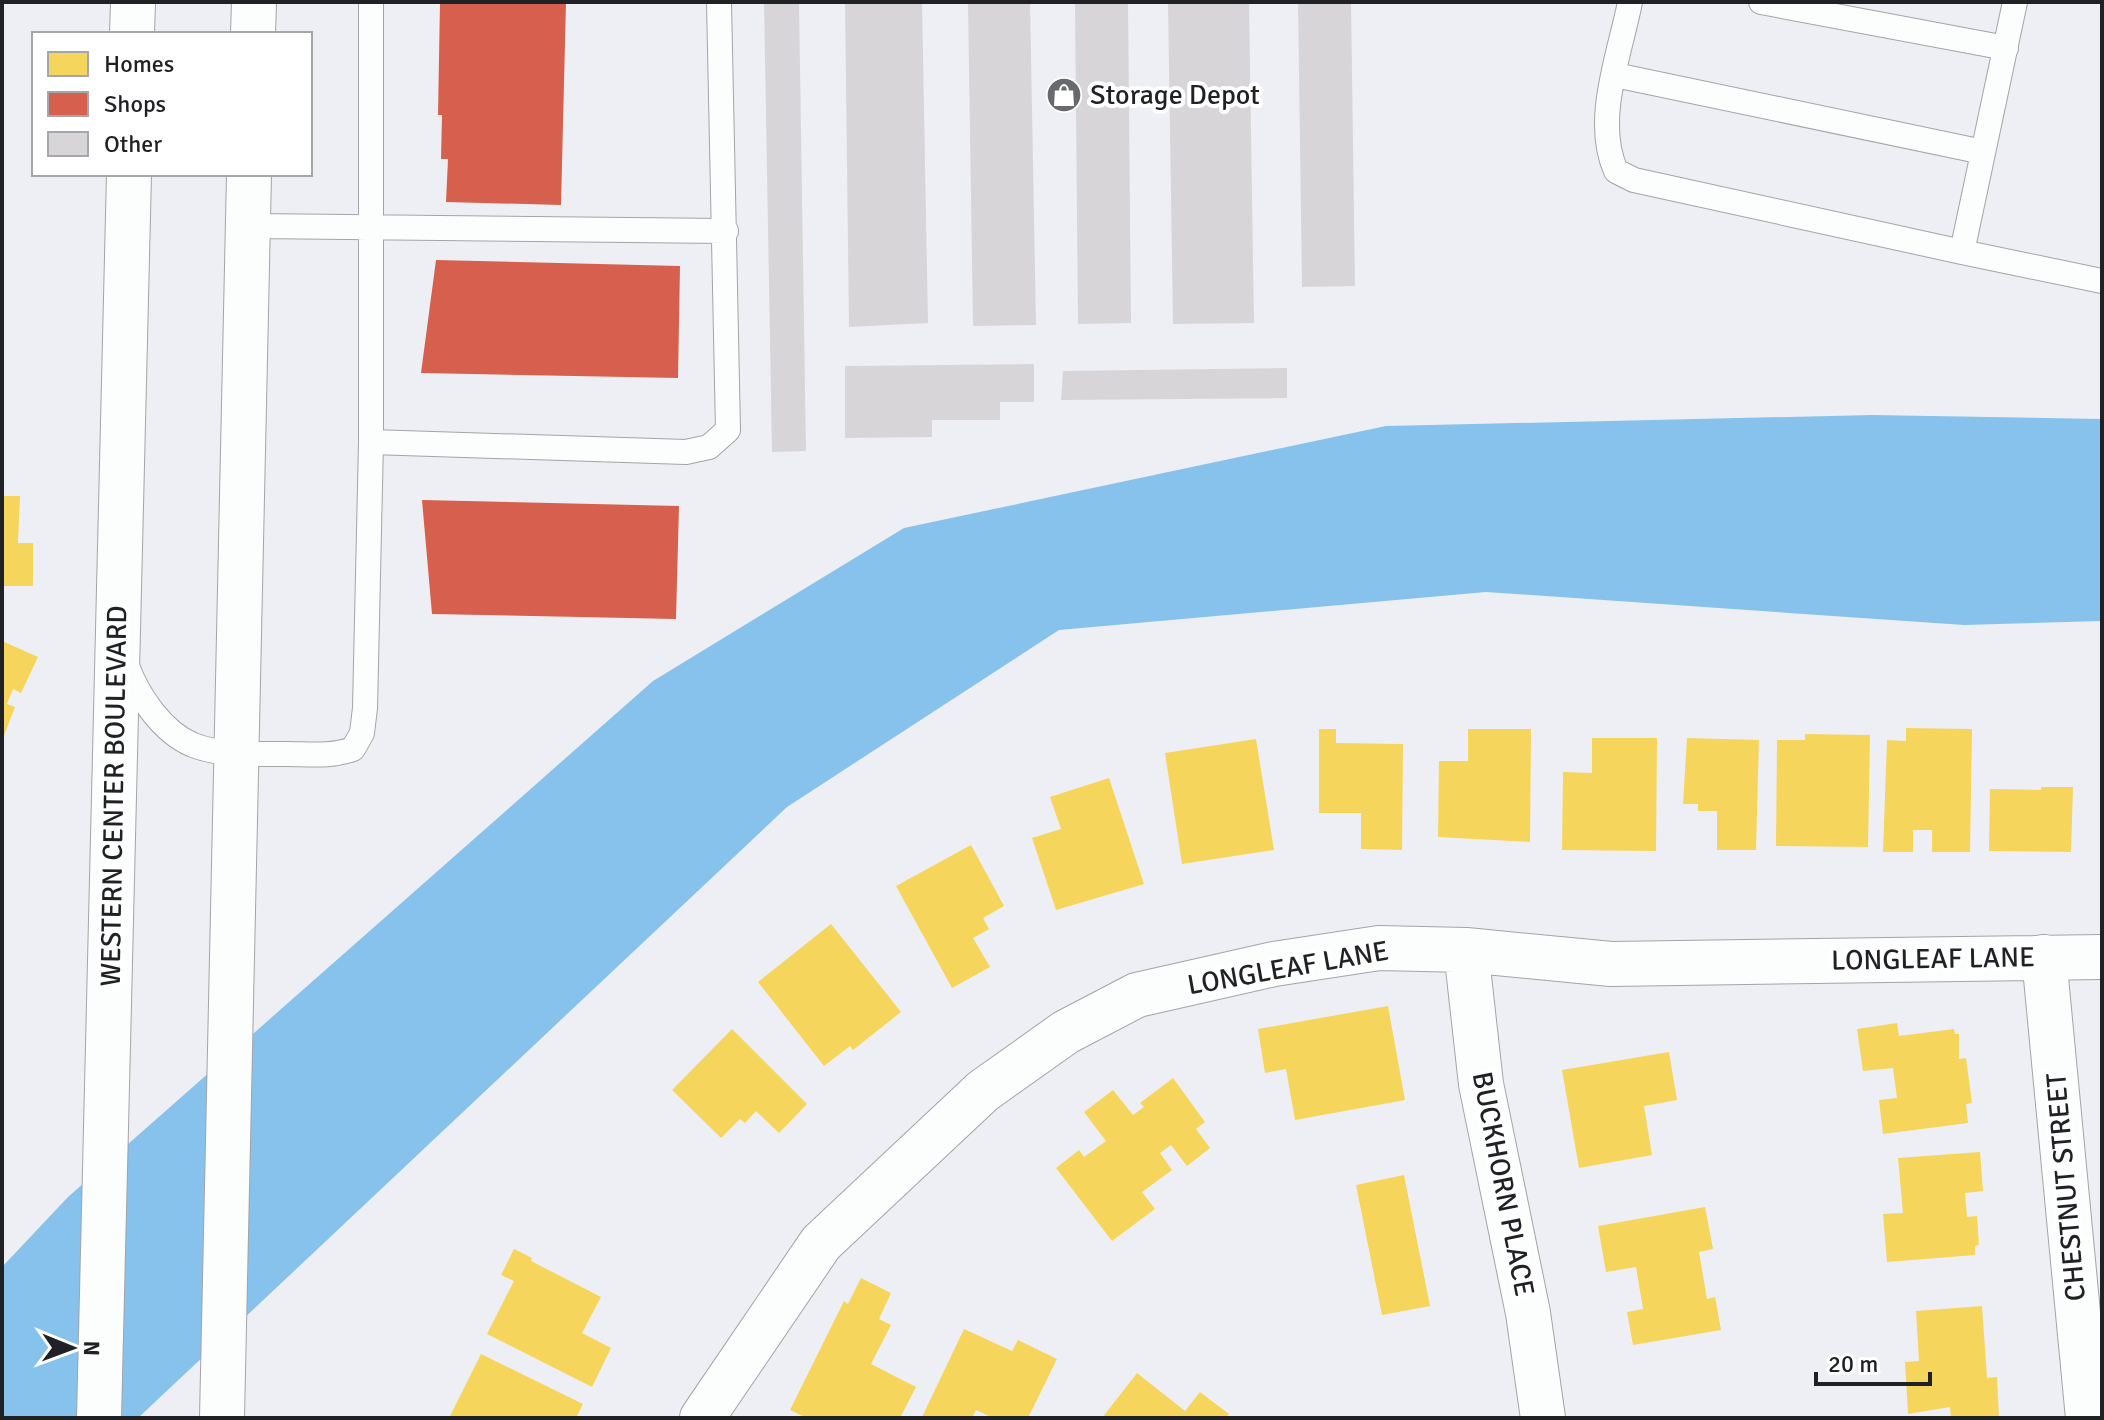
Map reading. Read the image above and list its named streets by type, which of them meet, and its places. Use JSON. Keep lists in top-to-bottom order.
{
  "streets": {
    "main road": [
      "WESTERN CENTER BOULEVARD",
      "LONGLEAF LANE",
      "BUCKHORN PLACE",
      "CHESTNUT STREET"
    ]
  },
  "crossings": [
    ["LONGLEAF LANE", "BUCKHORN PLACE"],
    ["LONGLEAF LANE", "CHESTNUT STREET"]
  ],
  "places": {
    "shop": ["Storage Depot"]
  },
  "legend": ["Homes", "Shops", "Other"],
  "scale_bar": "20 m",
  "north": "right"
}
